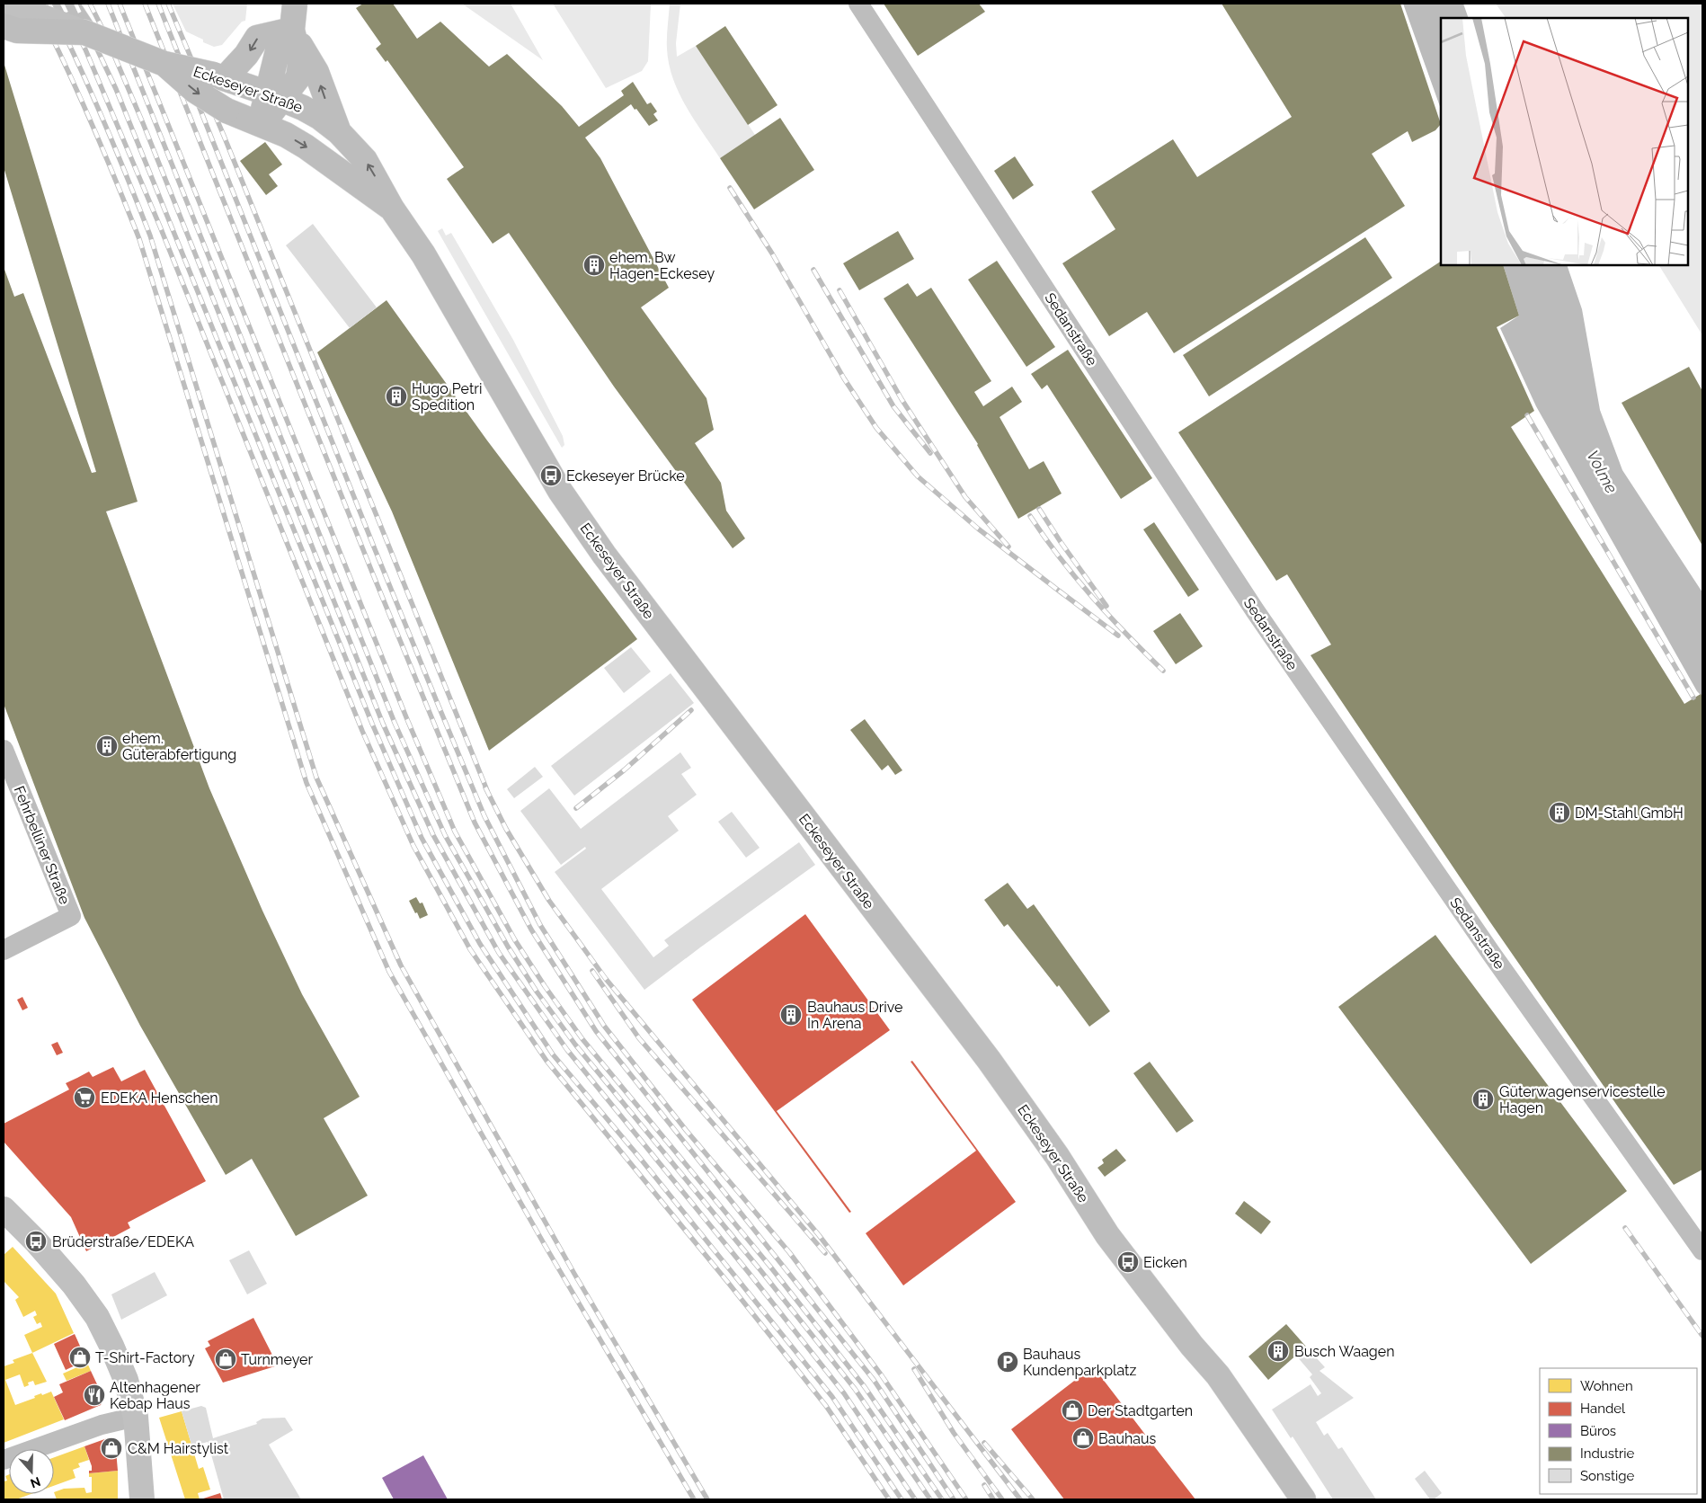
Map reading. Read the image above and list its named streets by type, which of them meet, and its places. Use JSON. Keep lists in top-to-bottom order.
{
  "streets": {
    "main road": ["Eckeseyer Straße"],
    "street": ["Sedanstraße", "Fehrbelliner Straße"]
  },
  "water": ["Volme"],
  "places": {
    "building": [
      "ehem. Bw Hagen-Eckesey",
      "Hugo Petri Spedition",
      "ehem. Güterabfertigung",
      "DM-Stahl GmbH",
      "Bauhaus Drive In Arena",
      "Güterwagenservicestelle Hagen",
      "Busch Waagen"
    ],
    "bus stop": ["Eckeseyer Brücke", "Brüderstraße/EDEKA", "Eicken"],
    "supermarket": ["EDEKA Henschen"],
    "shop": [
      "T-Shirt-Factory",
      "Turnmeyer",
      "Der Stadtgarten",
      "Bauhaus",
      "C&M Hairstylist"
    ],
    "parking": ["Bauhaus Kundenparkplatz"],
    "restaurant": ["Altenhagener Kebap Haus"]
  },
  "legend": [
    "Wohnen",
    "Handel",
    "Büros",
    "Industrie",
    "Sonstige"
  ],
  "north": "bottom"
}
